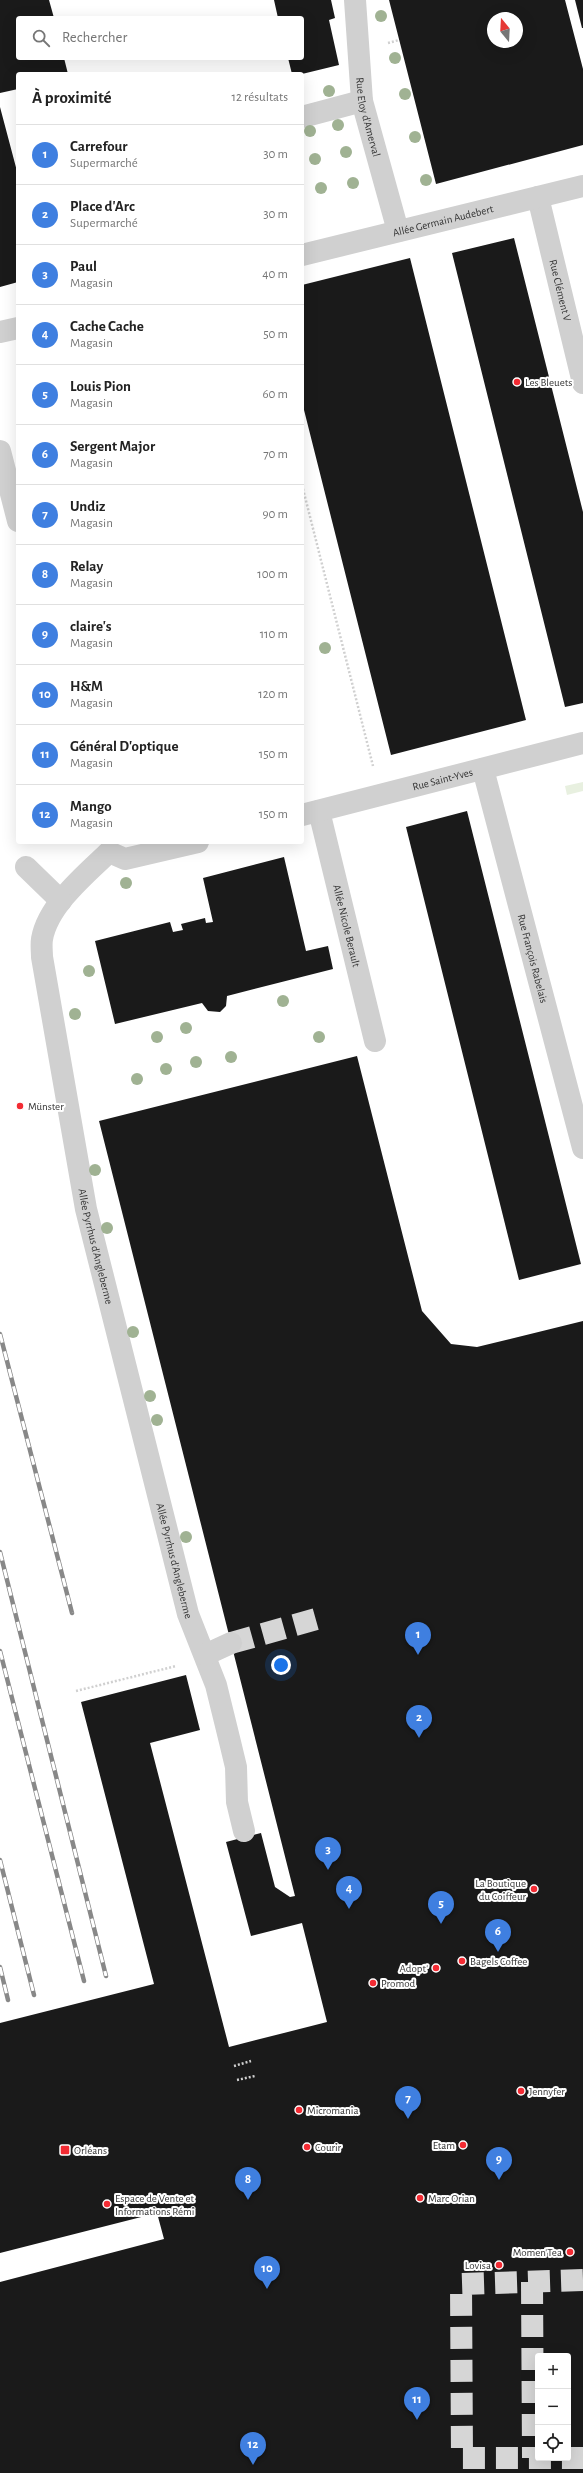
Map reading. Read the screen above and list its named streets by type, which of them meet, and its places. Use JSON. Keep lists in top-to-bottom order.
{
  "streets": {
    "street": [
      "Rue Eloy d'Amerval",
      "Allée Germain Audebert",
      "Rue Clément V",
      "Rue Saint-Yves",
      "Allée Nicole Berault",
      "Rue François Rabelais",
      "Allée Pyrrhus d'Angleberme"
    ]
  },
  "crossings": [
    ["Rue Eloy d'Amerval", "Allée Germain Audebert"],
    ["Allée Germain Audebert", "Rue Clément V"],
    ["Rue Saint-Yves", "Allée Nicole Berault"],
    ["Rue Saint-Yves", "Rue François Rabelais"]
  ],
  "places": {
    "other": [
      "Les Bleuets",
      "Münster",
      "La Boutique du Coiffeur",
      "Bagels Coffee",
      "Adopt'",
      "Promod",
      "Jennyfer",
      "Micromania",
      "Etam",
      "Courir",
      "Marc Orian",
      "Espace de Vente et Informations Rémi",
      "Momen'Tea",
      "Lovisa"
    ],
    "transit": ["Orléans"]
  },
  "north": "top",
  "page": {
    "search": "Rechercher",
    "heading": ["À proximité", "12 résultats"],
    "list": [
      {
        "mark": "1",
        "name": "Carrefour",
        "note": "Supermarché",
        "value": "30 m"
      },
      {
        "mark": "2",
        "name": "Place d'Arc",
        "note": "Supermarché",
        "value": "30 m"
      },
      {
        "mark": "3",
        "name": "Paul",
        "note": "Magasin",
        "value": "40 m"
      },
      {
        "mark": "4",
        "name": "Cache Cache",
        "note": "Magasin",
        "value": "50 m"
      },
      {
        "mark": "5",
        "name": "Louis Pion",
        "note": "Magasin",
        "value": "60 m"
      },
      {
        "mark": "6",
        "name": "Sergent Major",
        "note": "Magasin",
        "value": "70 m"
      },
      {
        "mark": "7",
        "name": "Undiz",
        "note": "Magasin",
        "value": "90 m"
      },
      {
        "mark": "8",
        "name": "Relay",
        "note": "Magasin",
        "value": "100 m"
      },
      {
        "mark": "9",
        "name": "claire's",
        "note": "Magasin",
        "value": "110 m"
      },
      {
        "mark": "10",
        "name": "H&M",
        "note": "Magasin",
        "value": "120 m"
      },
      {
        "mark": "11",
        "name": "Général D'optique",
        "note": "Magasin",
        "value": "150 m"
      },
      {
        "mark": "12",
        "name": "Mango",
        "note": "Magasin",
        "value": "150 m"
      }
    ],
    "pins": [
      "1",
      "2",
      "3",
      "4",
      "5",
      "6",
      "7",
      "9",
      "8",
      "10",
      "11",
      "12"
    ],
    "map_buttons": ["+", "−"]
  }
}
